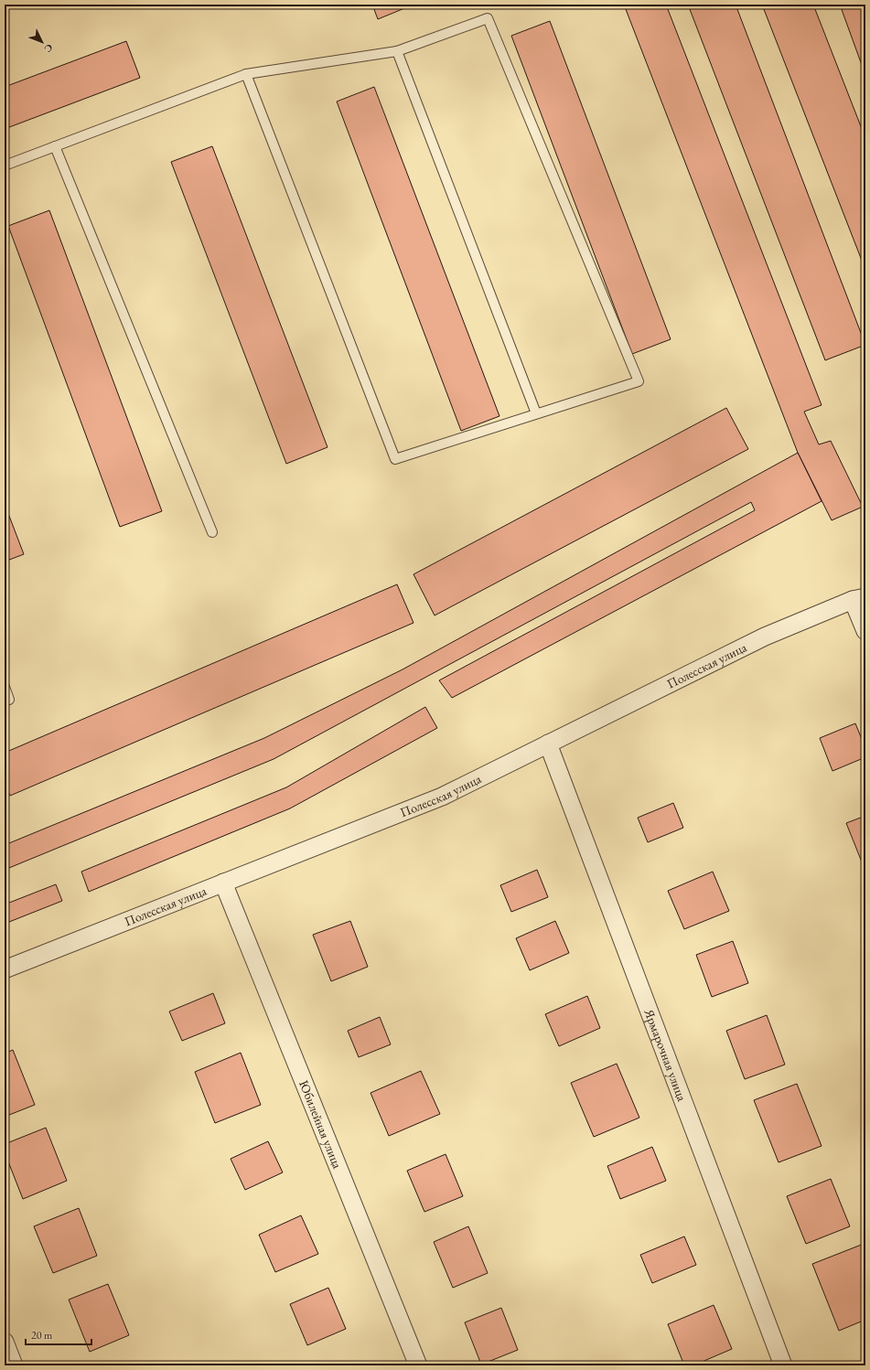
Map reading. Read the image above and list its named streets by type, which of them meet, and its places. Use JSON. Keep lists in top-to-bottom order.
{
  "streets": {
    "street": ["Полесская улица", "Ярмарочная улица", "Юбилейная улица"]
  },
  "crossings": [
    ["Полесская улица", "Ярмарочная улица"],
    ["Полесская улица", "Юбилейная улица"]
  ],
  "scale_bar": "20 m",
  "north": "bottom right"
}
